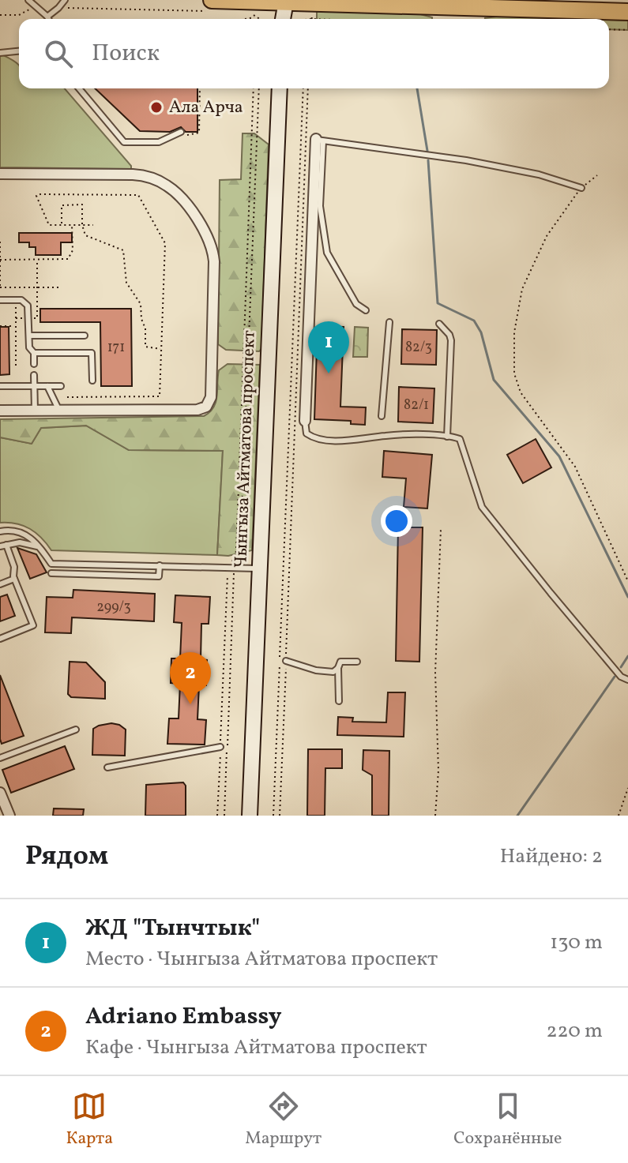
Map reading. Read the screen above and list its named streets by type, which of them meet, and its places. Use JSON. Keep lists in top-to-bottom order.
{
  "streets": {
    "main road": ["Чынгыза Айтматова проспект"]
  },
  "places": ["Ала Арча"],
  "house_numbers": [
    "171",
    "82/3",
    "82/1",
    "299/3"
  ],
  "page": {
    "search": "Поиск",
    "pins": ["1", "2"],
    "heading": ["Рядом", "Найдено: 2"],
    "list": [
      {
        "mark": "1",
        "name": "ЖД \"Тынчтык\"",
        "note": "Место · Чынгыза Айтматова проспект",
        "value": "130 m"
      },
      {
        "mark": "2",
        "name": "Adriano Embassy",
        "note": "Кафе · Чынгыза Айтматова проспект",
        "value": "220 m"
      }
    ],
    "nav": ["Карта", "Маршрут", "Сохранённые"]
  }
}
